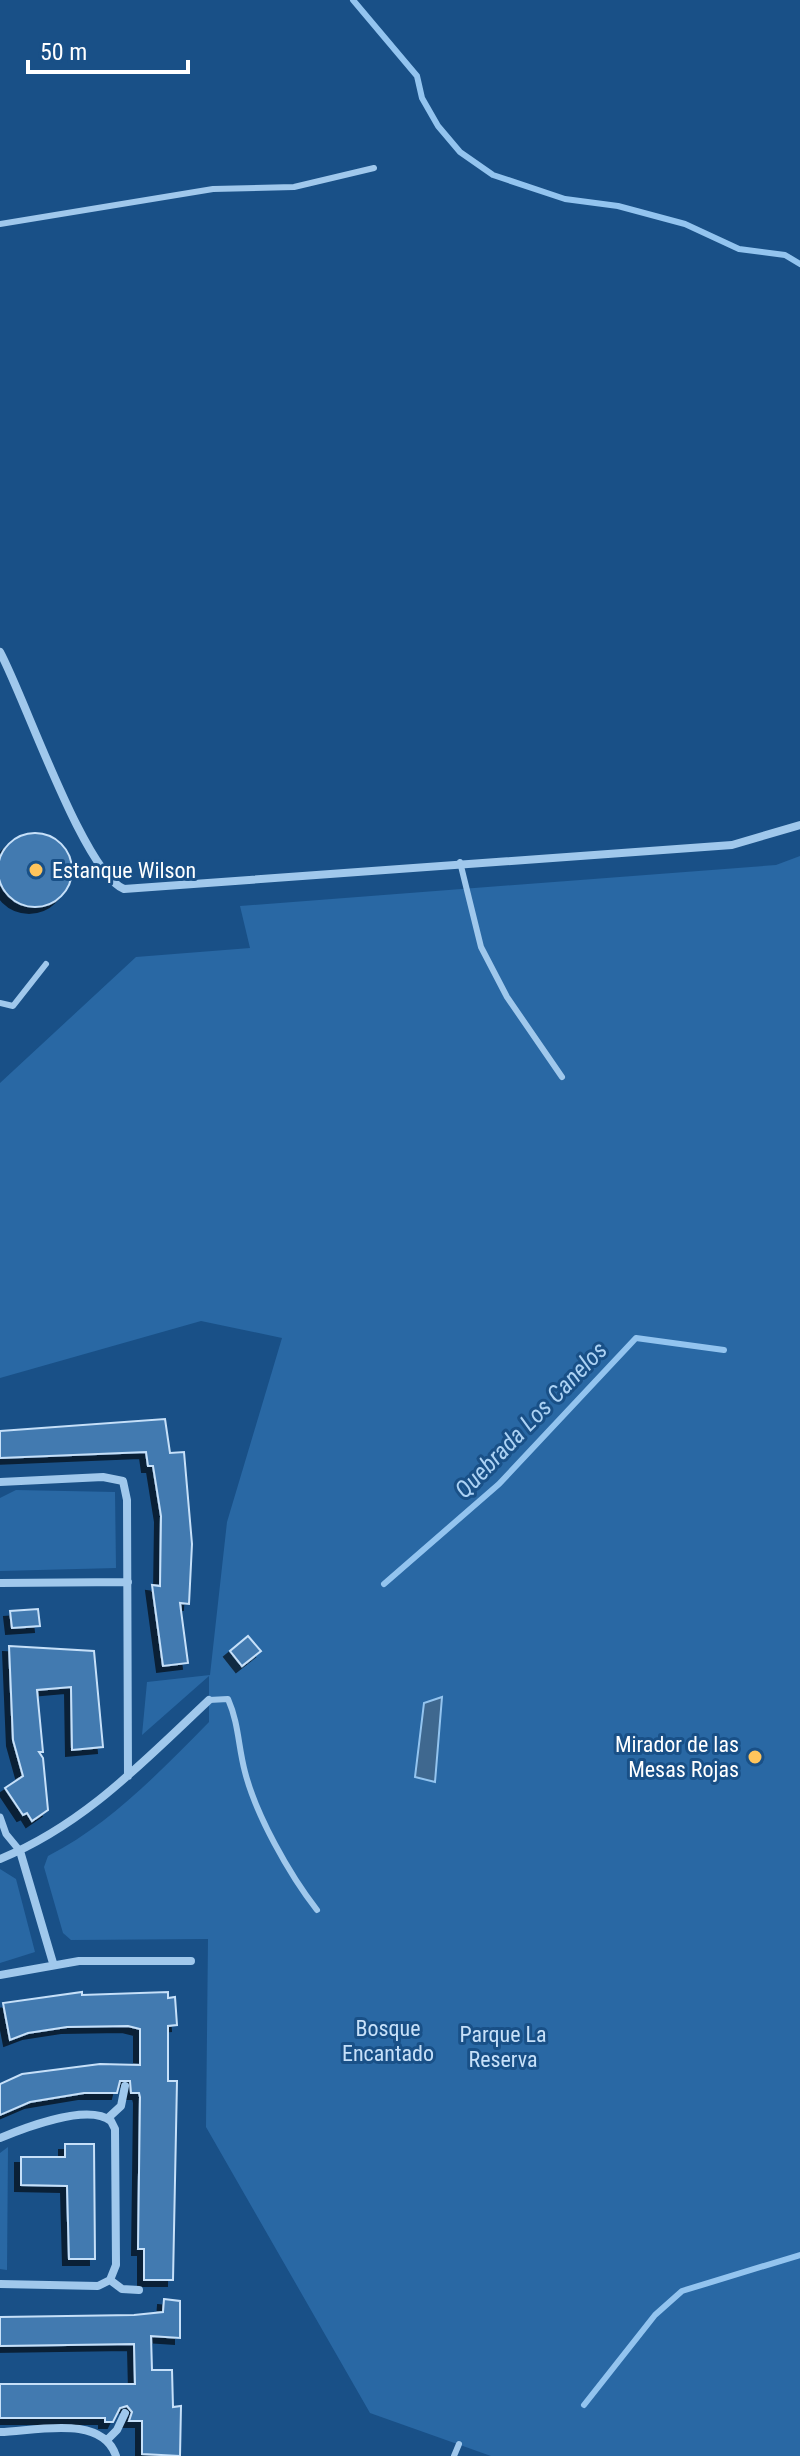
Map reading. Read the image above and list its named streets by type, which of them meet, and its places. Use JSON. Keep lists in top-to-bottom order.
{
  "water": ["Quebrada Los Canelos"],
  "parks": ["Bosque Encantado", "Parque La Reserva"],
  "places": ["Estanque Wilson", "Mirador de las Mesas Rojas"],
  "scale_bar": "50 m"
}
